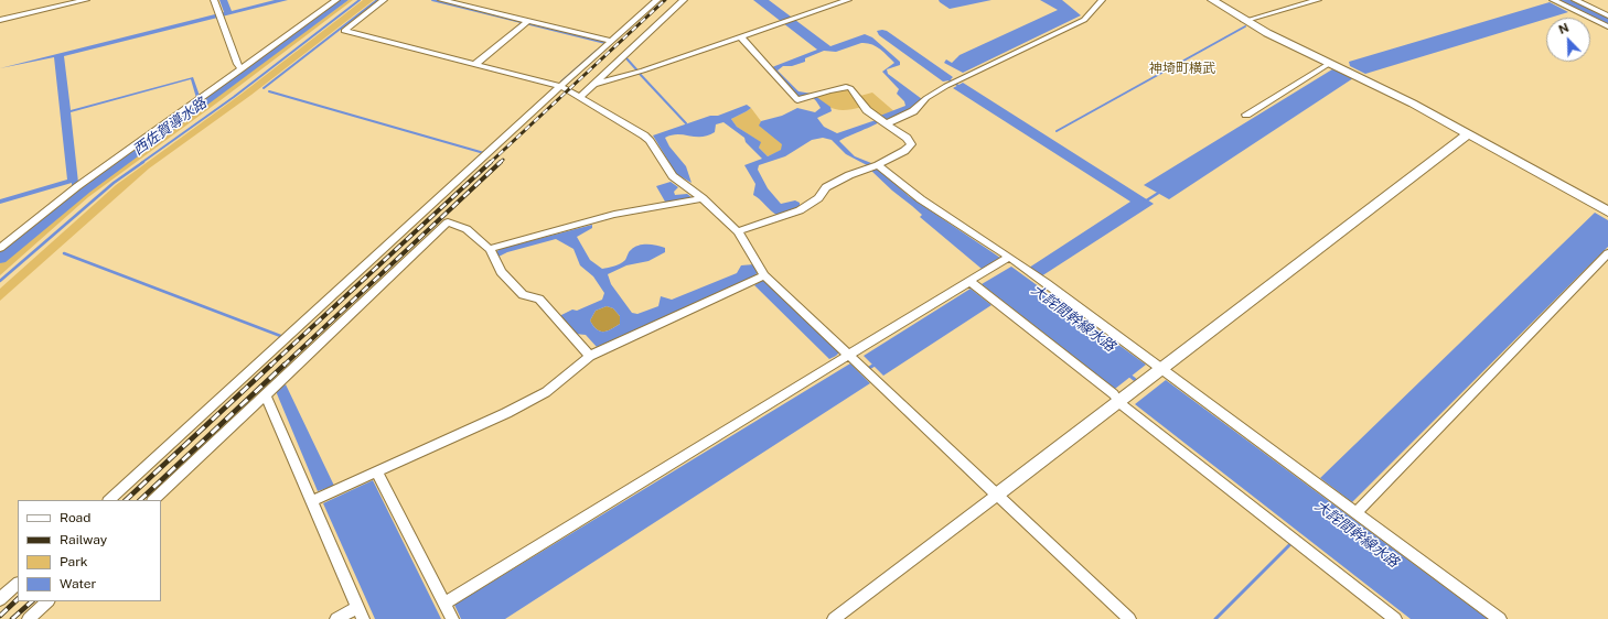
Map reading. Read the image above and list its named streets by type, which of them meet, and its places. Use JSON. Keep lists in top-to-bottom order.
{
  "districts": ["神埼町横武"],
  "water": ["西佐賀導水路", "大詫間幹線水路"],
  "legend": [
    "Road",
    "Railway",
    "Park",
    "Water"
  ],
  "north": "top left"
}
